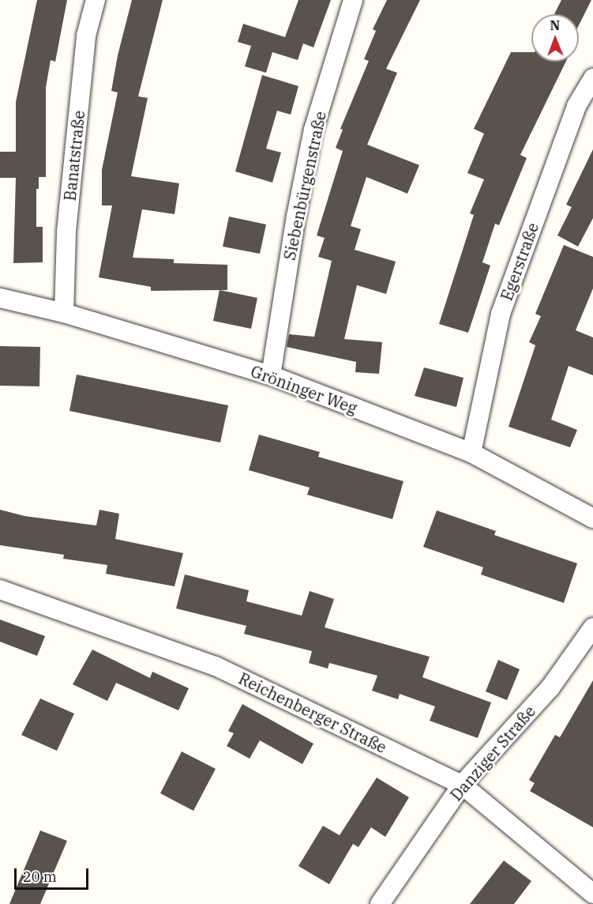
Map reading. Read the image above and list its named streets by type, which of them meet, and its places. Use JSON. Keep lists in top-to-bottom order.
{
  "streets": {
    "street": [
      "Banatstraße",
      "Siebenbürgenstraße",
      "Egerstraße",
      "Gröninger Weg",
      "Reichenberger Straße",
      "Danziger Straße"
    ]
  },
  "crossings": [
    ["Banatstraße", "Gröninger Weg"],
    ["Siebenbürgenstraße", "Gröninger Weg"],
    ["Egerstraße", "Gröninger Weg"],
    ["Reichenberger Straße", "Danziger Straße"]
  ],
  "scale_bar": "20 m",
  "north": "top"
}
